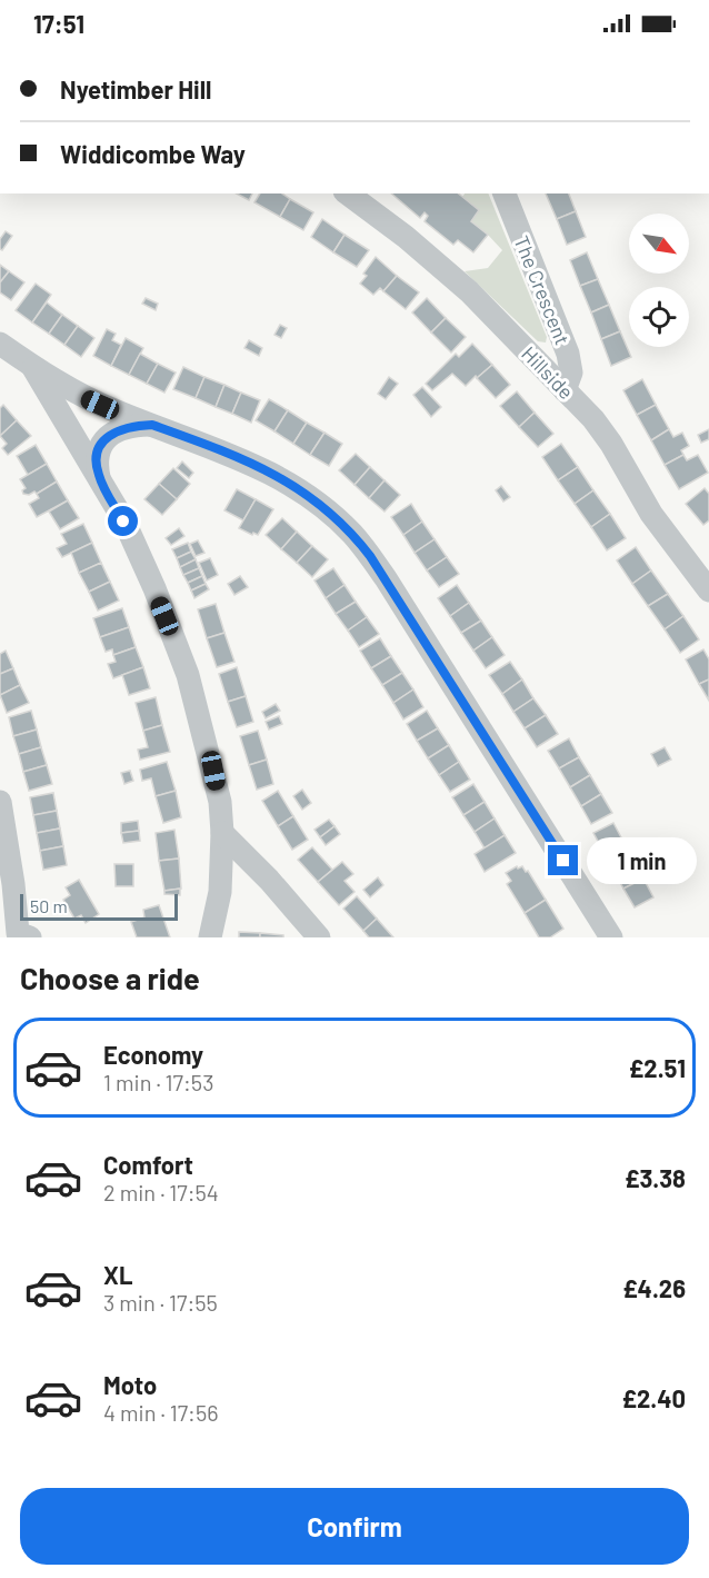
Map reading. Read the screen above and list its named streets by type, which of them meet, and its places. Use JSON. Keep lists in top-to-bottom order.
{
  "streets": {
    "street": ["The Crescent", "Hillside"]
  },
  "crossings": [
    ["The Crescent", "Hillside"]
  ],
  "scale_bar": "50 m",
  "north": "bottom right",
  "page": {
    "status": "17:51",
    "banner": ["Nyetimber Hill", "Widdicombe Way"],
    "bubble": "1 min",
    "scale": "50 m",
    "heading": "Choose a ride",
    "list": [
      {
        "name": "Economy",
        "note": "1 min · 17:53",
        "value": "£2.51"
      },
      {
        "name": "Comfort",
        "note": "2 min · 17:54",
        "value": "£3.38"
      },
      {
        "name": "XL",
        "note": "3 min · 17:55",
        "value": "£4.26"
      },
      {
        "name": "Moto",
        "note": "4 min · 17:56",
        "value": "£2.40"
      }
    ],
    "buttons": "Confirm"
  }
}
